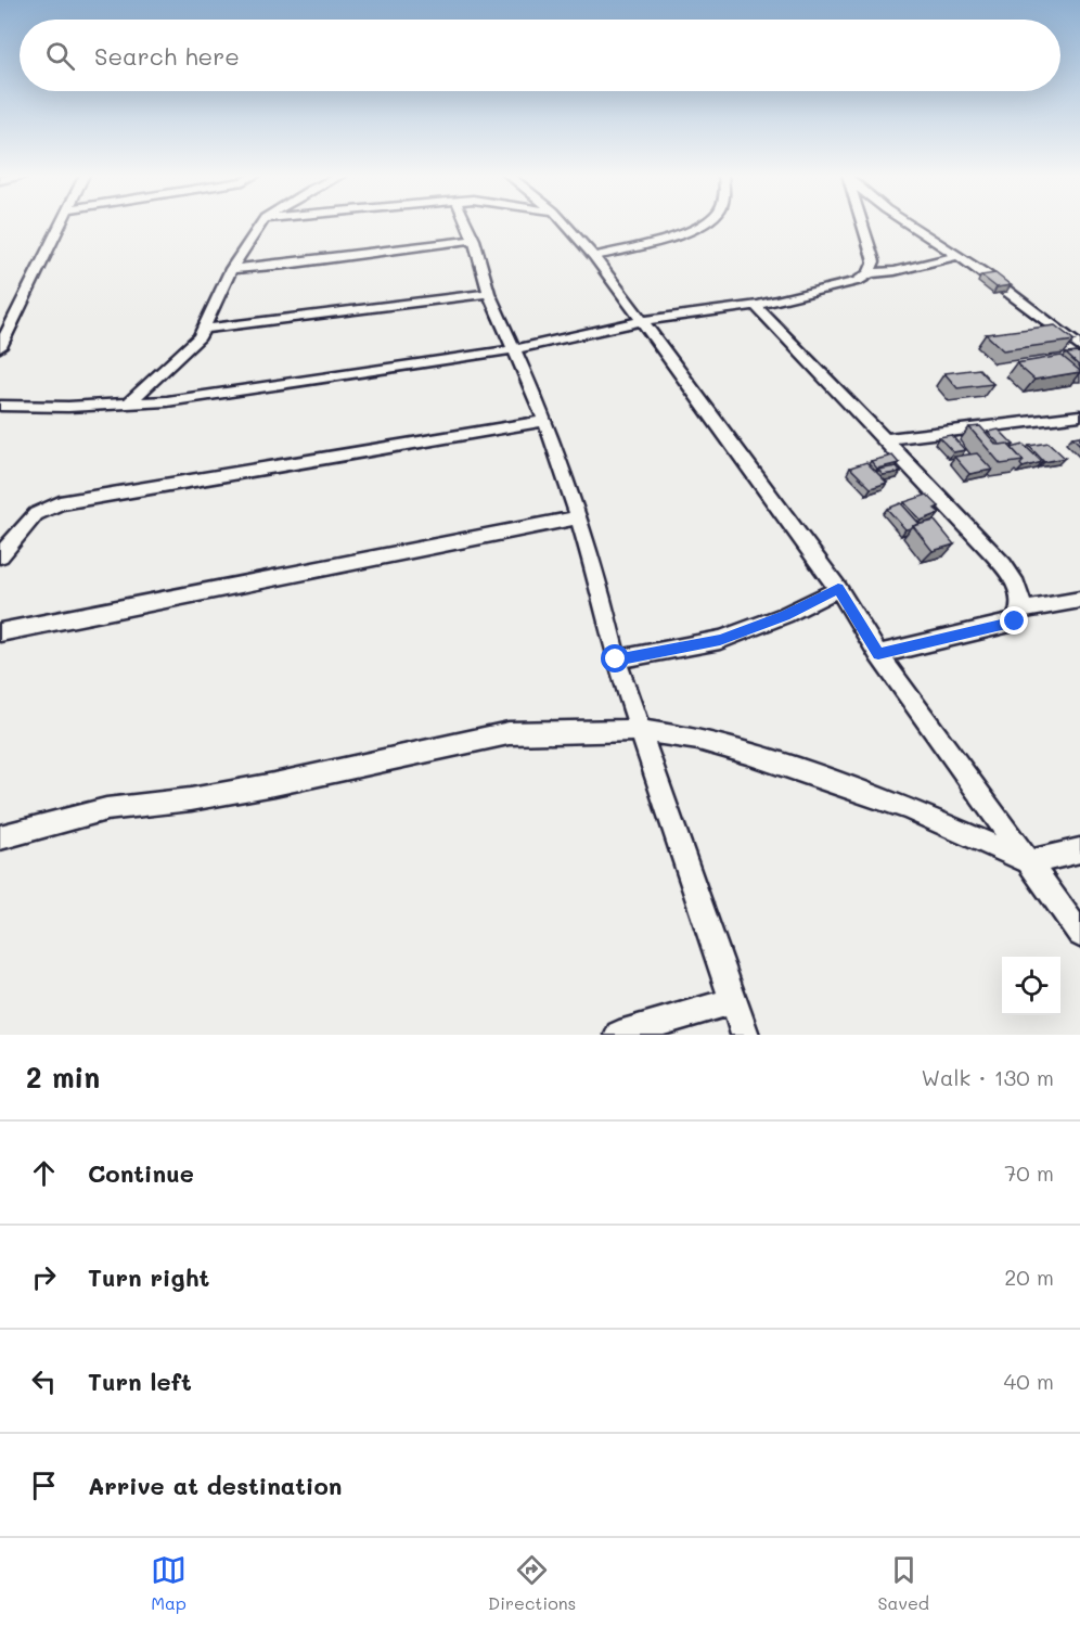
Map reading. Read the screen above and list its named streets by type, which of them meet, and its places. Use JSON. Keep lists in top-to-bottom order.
{
  "page": {
    "search": "Search here",
    "heading": ["2 min", "Walk · 130 m"],
    "list": [
      ["Continue", "70 m"],
      ["Turn right", "20 m"],
      ["Turn left", "40 m"],
      "Arrive at destination"
    ],
    "nav": ["Map", "Directions", "Saved"]
  }
}
